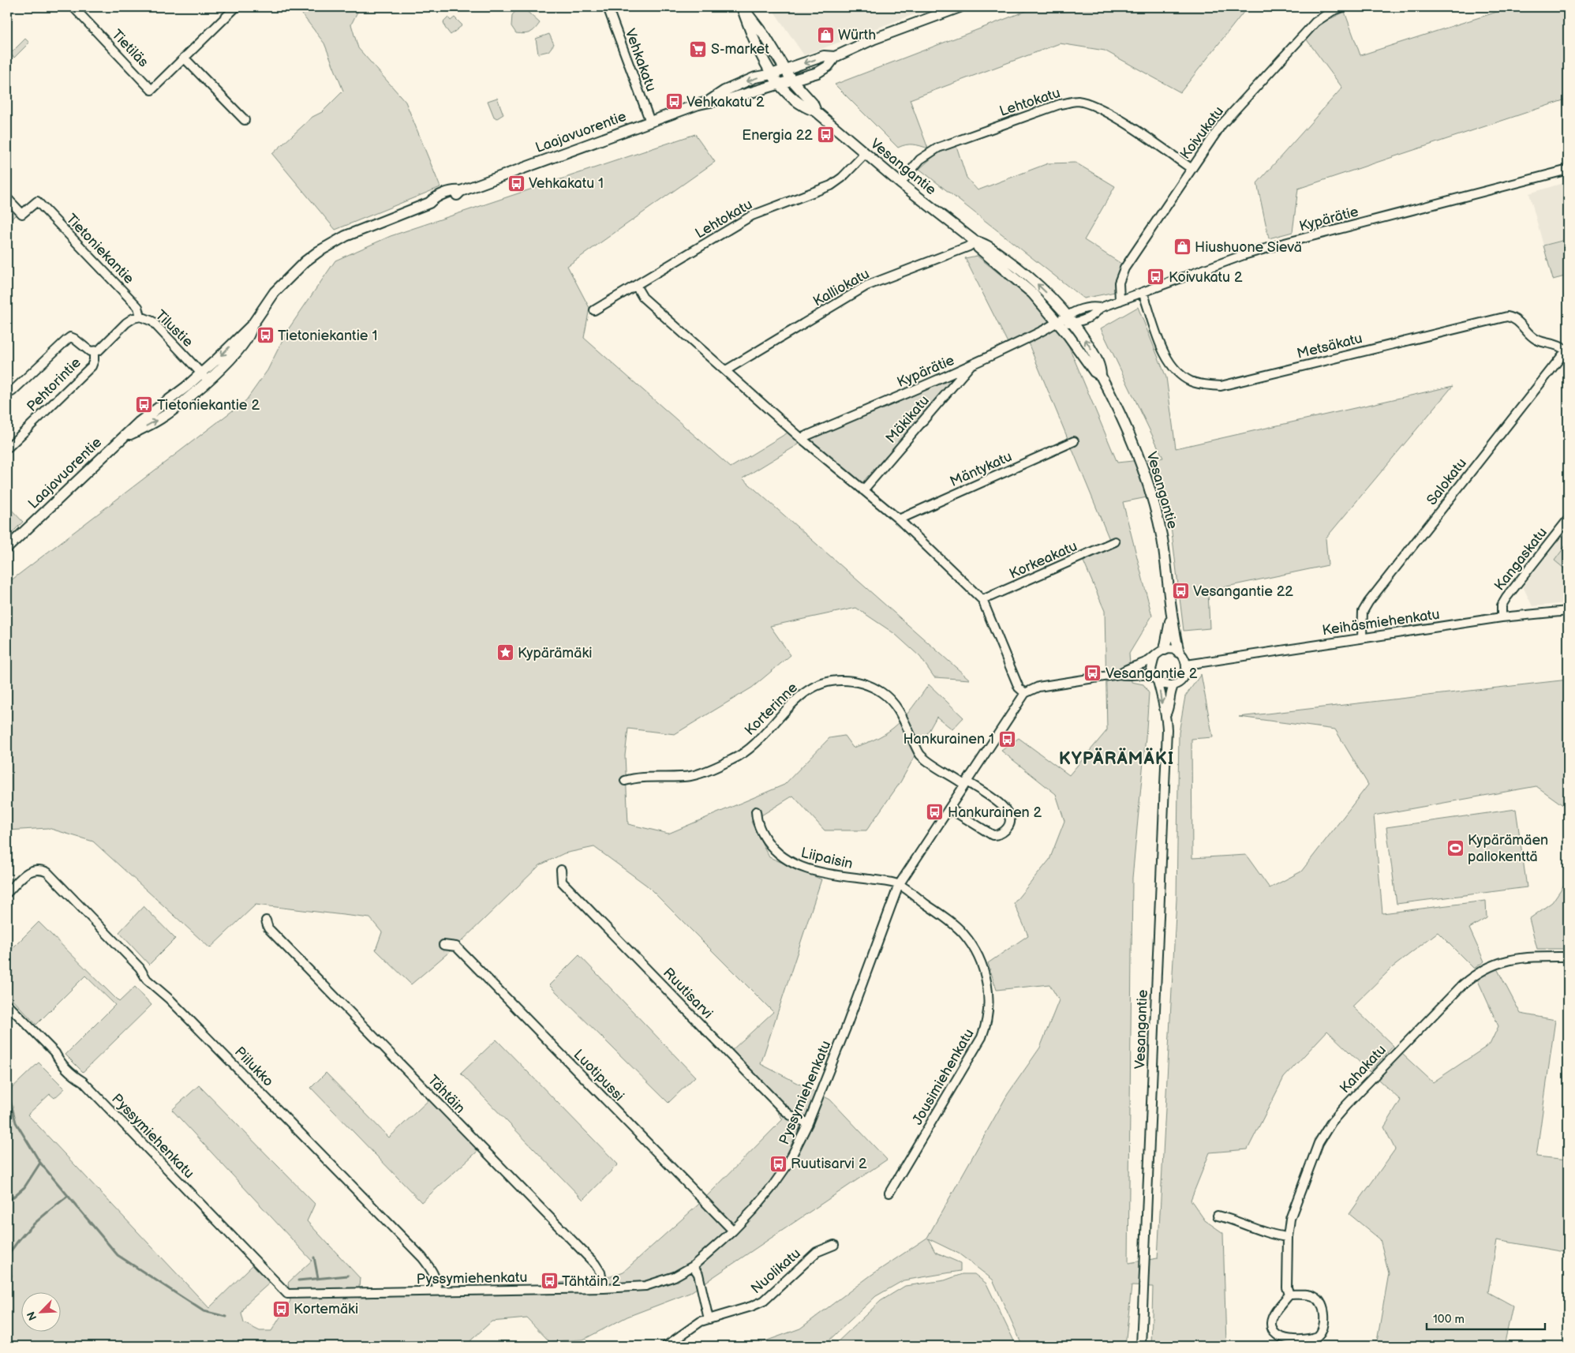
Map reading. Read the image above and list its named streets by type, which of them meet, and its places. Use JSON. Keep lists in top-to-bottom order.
{
  "streets": {
    "main road": ["Laajavuorentie", "Vesangantie"],
    "street": [
      "Tietiläs",
      "Vehkakatu",
      "Lehtokatu",
      "Koivukatu",
      "Kypärätie",
      "Tietoniekantie",
      "Kalliokatu",
      "Tilustie",
      "Metsäkatu",
      "Pehtorintie",
      "Mäkikatu",
      "Mäntykatu",
      "Salokatu",
      "Kangaskatu",
      "Korkeakatu",
      "Keihäsmiehenkatu",
      "Korterinne",
      "Liipaisin",
      "Ruutisarvi",
      "Piilukko",
      "Kahakatu",
      "Luotipussi",
      "Jousimiehenkatu",
      "Pyssymiehenkatu",
      "Tähtäin",
      "Nuolikatu"
    ]
  },
  "crossings": [
    ["Vehkakatu", "Laajavuorentie"],
    ["Lehtokatu", "Koivukatu"],
    ["Lehtokatu", "Vesangantie"],
    ["Laajavuorentie", "Vesangantie"],
    ["Laajavuorentie", "Tilustie"],
    ["Koivukatu", "Kypärätie"],
    ["Vesangantie", "Kypärätie"],
    ["Vesangantie", "Kalliokatu"],
    ["Vesangantie", "Keihäsmiehenkatu"],
    ["Kypärätie", "Metsäkatu"],
    ["Kypärätie", "Mäkikatu"],
    ["Tietoniekantie", "Tilustie"],
    ["Tilustie", "Pehtorintie"],
    ["Metsäkatu", "Salokatu"],
    ["Salokatu", "Keihäsmiehenkatu"],
    ["Kangaskatu", "Keihäsmiehenkatu"],
    ["Korterinne", "Pyssymiehenkatu"],
    ["Liipaisin", "Jousimiehenkatu"],
    ["Liipaisin", "Pyssymiehenkatu"],
    ["Ruutisarvi", "Pyssymiehenkatu"],
    ["Piilukko", "Pyssymiehenkatu"],
    ["Luotipussi", "Pyssymiehenkatu"],
    ["Jousimiehenkatu", "Pyssymiehenkatu"],
    ["Pyssymiehenkatu", "Tähtäin"]
  ],
  "districts": ["KYPÄRÄMÄKI"],
  "places": {
    "shop": ["Würth", "Hiushuone Sievä"],
    "supermarket": ["S-market"],
    "bus stop": [
      "Vehkakatu 2",
      "Energia 22",
      "Vehkakatu 1",
      "Koivukatu 2",
      "Tietoniekantie 1",
      "Tietoniekantie 2",
      "Vesangantie 22",
      "Vesangantie 2",
      "Hankurainen 1",
      "Hankurainen 2",
      "Ruutisarvi 2",
      "Tähtäin 2",
      "Kortemäki"
    ],
    "place": ["Kypärämäki"],
    "sports": ["Kypärämäen pallokenttä"]
  },
  "scale_bar": "100 m",
  "north": "bottom left"
}
